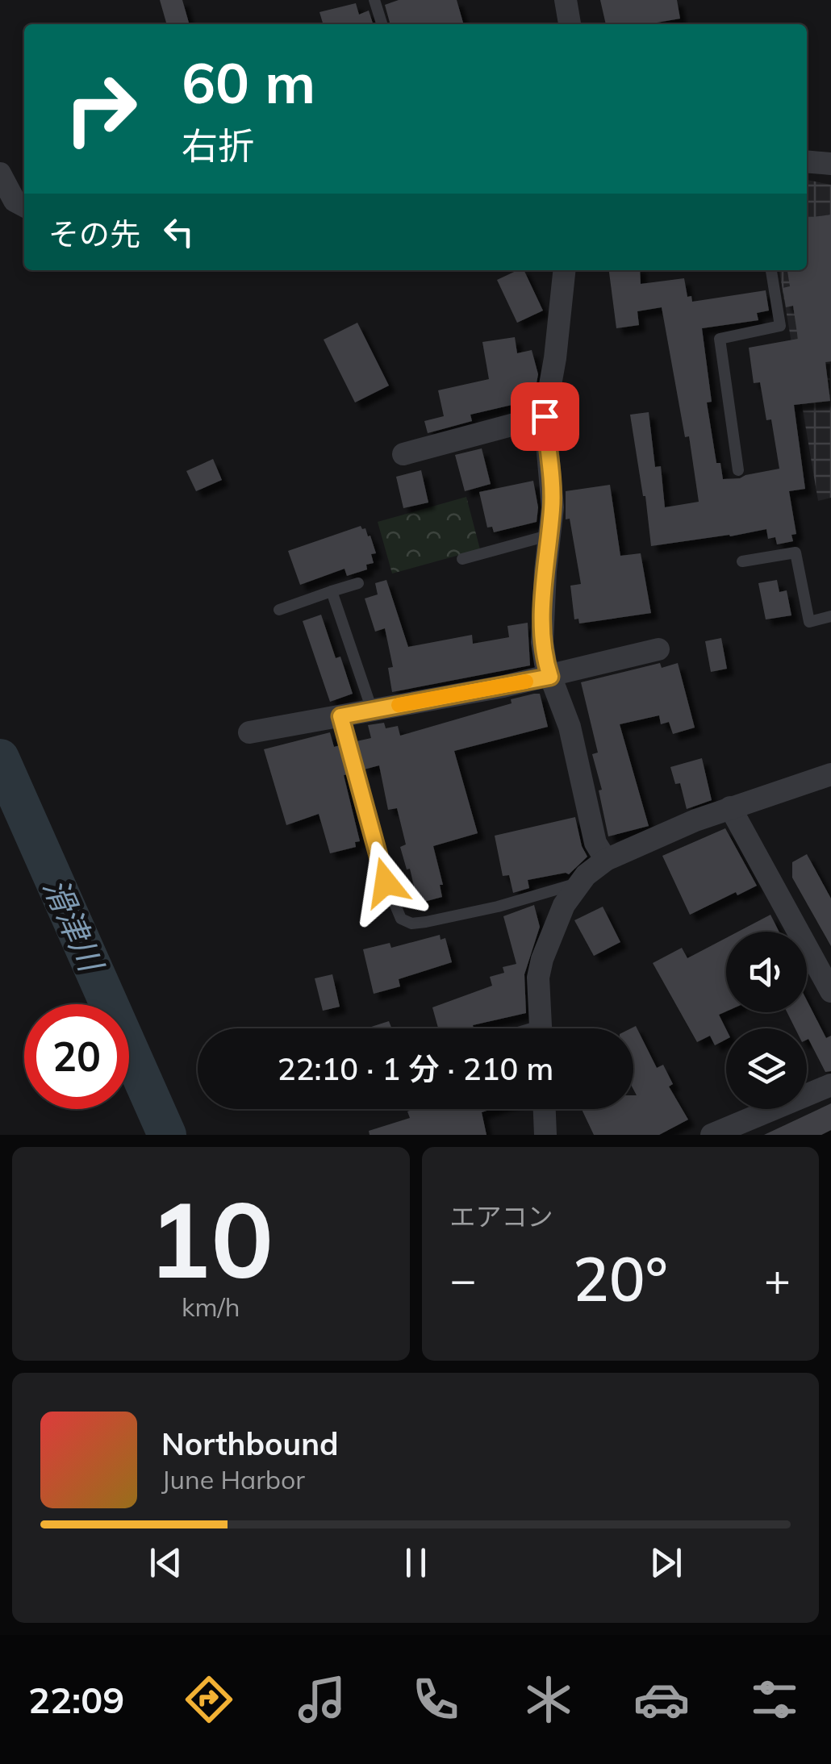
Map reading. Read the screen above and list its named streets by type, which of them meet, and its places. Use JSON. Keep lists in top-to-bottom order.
{
  "water": ["滑津川"],
  "page": {
    "turn": ["60 m", "右折"],
    "then": "その先",
    "limit": "20",
    "trip": "22:10 · 1 分 · 210 m",
    "tile": [
      ["10", "km/h"],
      "エアコン"
    ],
    "heat": ["−", "20°", "+"],
    "song": ["Northbound", "June Harbor"],
    "tabs": "22:09"
  }
}
